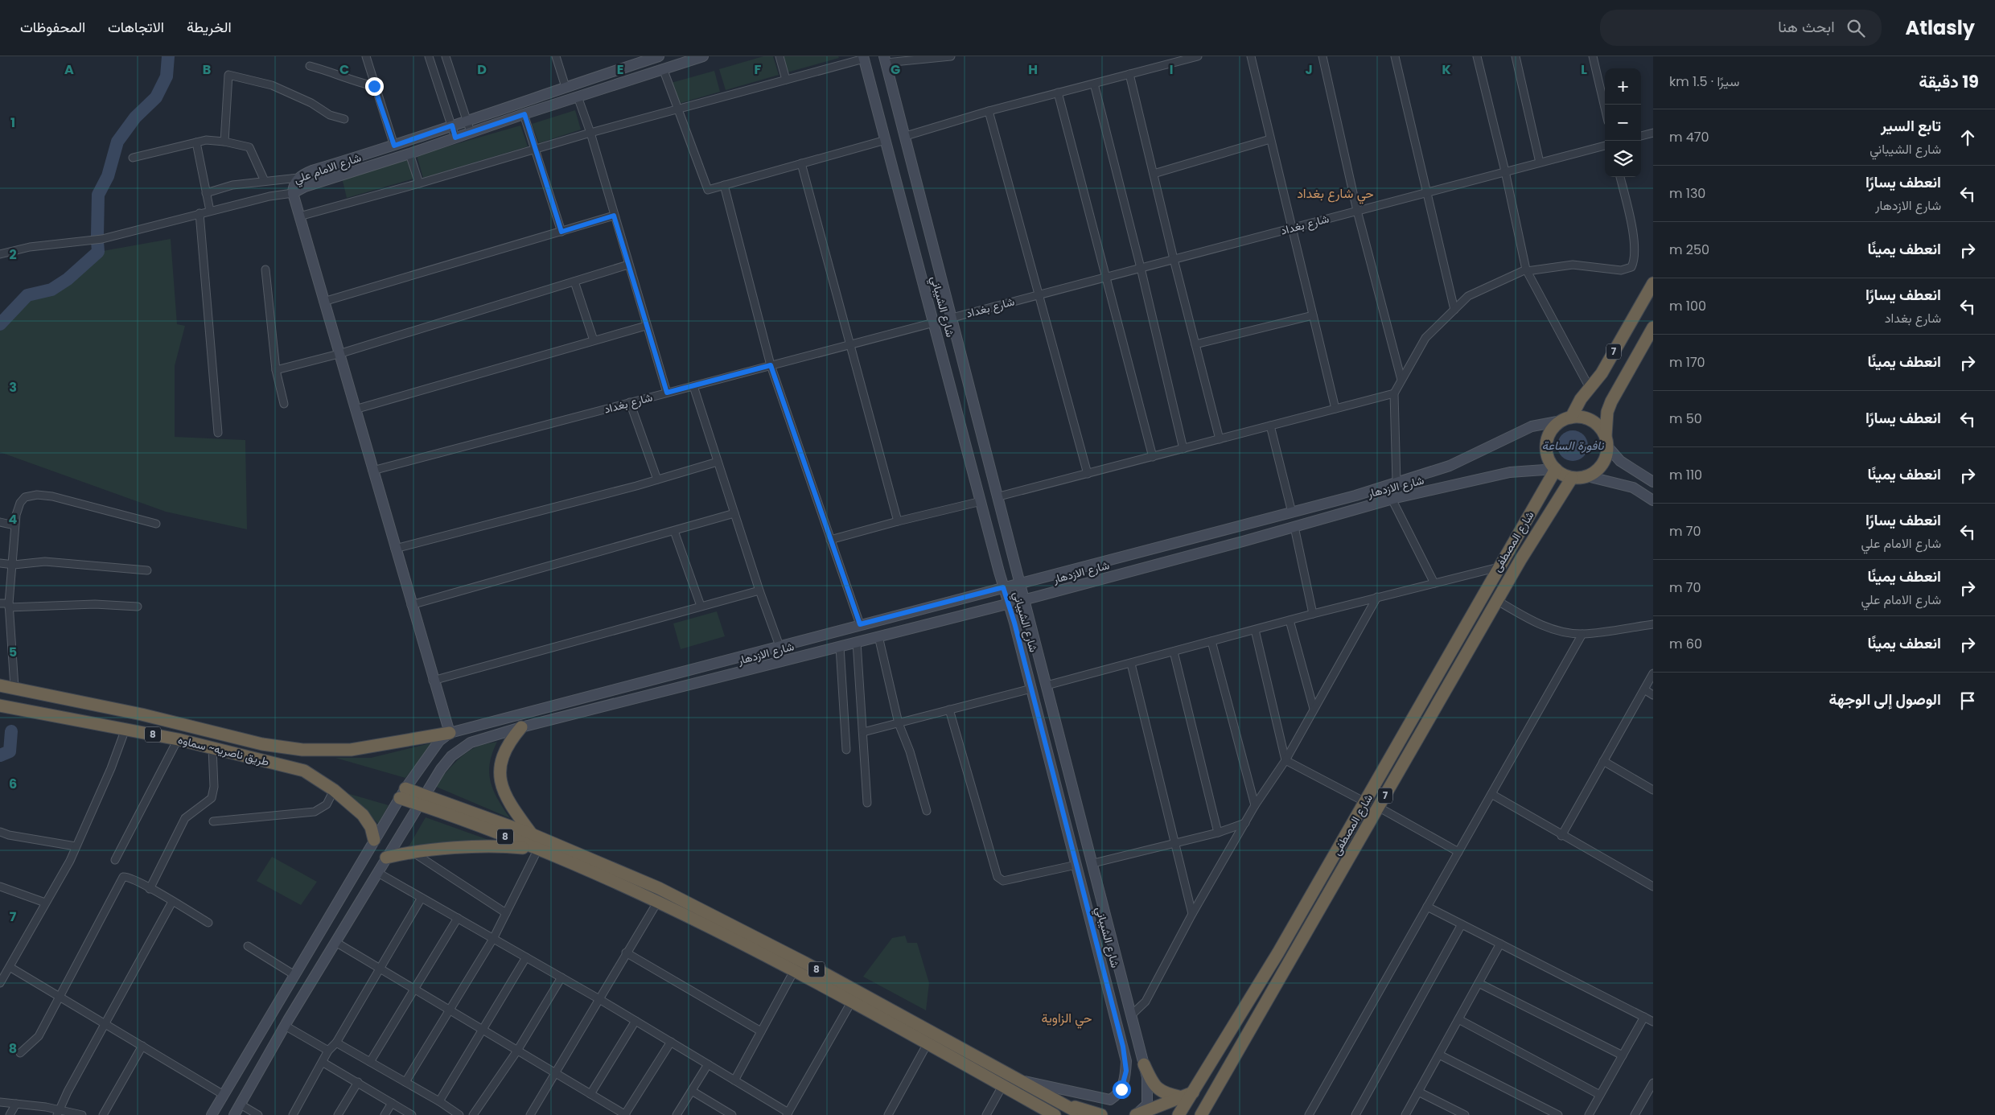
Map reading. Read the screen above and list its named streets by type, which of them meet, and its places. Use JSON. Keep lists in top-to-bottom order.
{
  "streets": {
    "highway": [
      "7",
      "شارع المصطفى",
      "8",
      "طريق ناصريه~ سماوه"
    ],
    "main road": ["شارع الامام علي", "شارع الشيباني", "شارع الازدهار"],
    "street": ["شارع بغداد"]
  },
  "crossings": [
    ["شارع بغداد", "شارع الشيباني"],
    ["شارع الشيباني", "شارع الازدهار"],
    ["شارع الشيباني", "8"],
    ["7", "شارع الازدهار"],
    ["7", "شارع المصطفى"],
    ["شارع الازدهار", "شارع المصطفى"],
    ["شارع الازدهار", "8"],
    ["شارع الازدهار", "طريق ناصريه~ سماوه"]
  ],
  "districts": ["حي شارع بغداد", "حي الزاوية"],
  "water": ["نافورة الساعة"],
  "page": {
    "header": "Atlasly",
    "search": "ابحث هنا",
    "nav": ["الخريطة", "الاتجاهات", "المحفوظات"],
    "heading": ["19 دقيقة", "سيرًا · 1.5 km"],
    "map_buttons": ["+", "−"],
    "list": [
      ["تابع السير", "شارع الشيباني", "470 m"],
      ["انعطف يسارًا", "شارع الازدهار", "130 m"],
      ["انعطف يمينًا", "250 m"],
      ["انعطف يسارًا", "شارع بغداد", "100 m"],
      ["انعطف يمينًا", "170 m"],
      ["انعطف يسارًا", "50 m"],
      ["انعطف يمينًا", "110 m"],
      ["انعطف يسارًا", "شارع الامام علي", "70 m"],
      ["انعطف يمينًا", "شارع الامام علي", "70 m"],
      ["انعطف يمينًا", "60 m"],
      "الوصول إلى الوجهة"
    ]
  },
  "grid": {
    "columns": [
      "A",
      "B",
      "C",
      "D",
      "E",
      "F",
      "G",
      "H",
      "I",
      "J",
      "K",
      "L"
    ],
    "rows": [
      "1",
      "2",
      "3",
      "4",
      "5",
      "6",
      "7",
      "8"
    ]
  }
}
